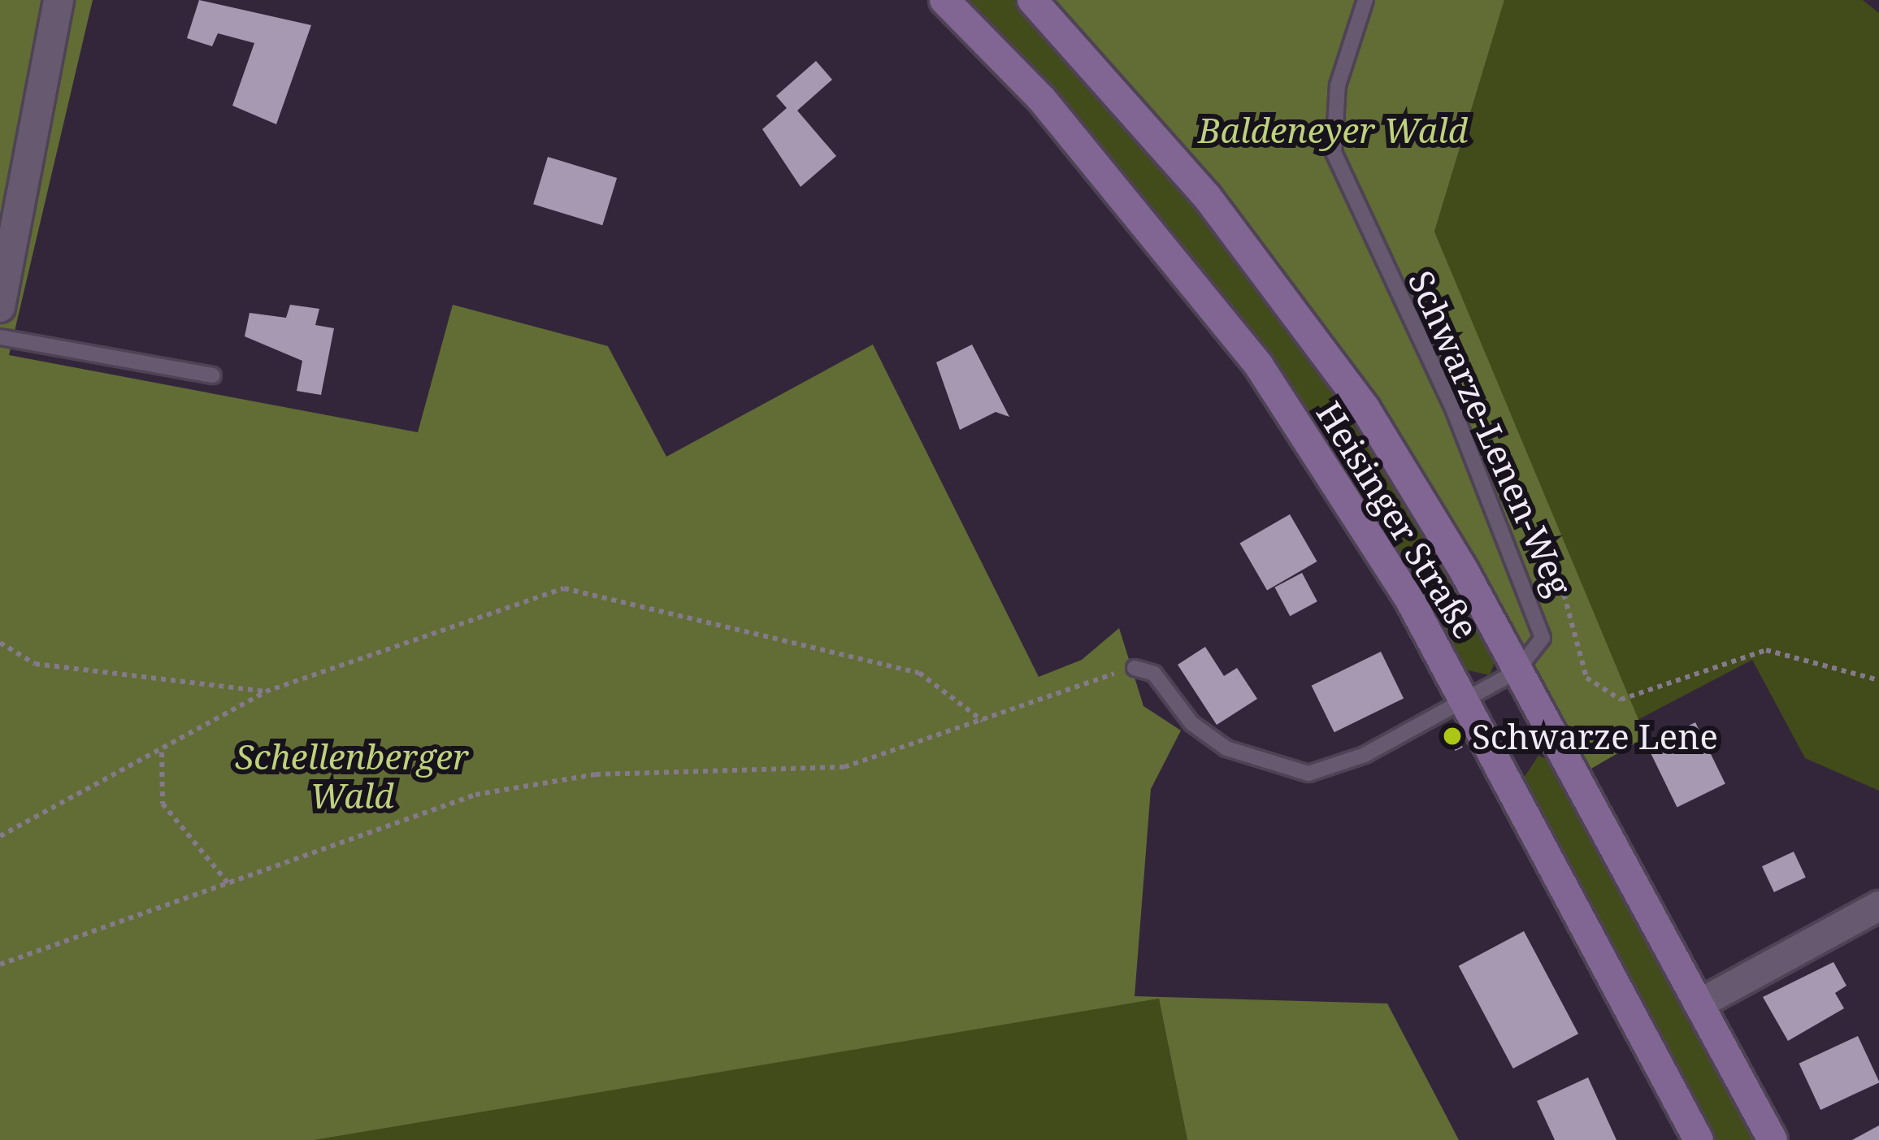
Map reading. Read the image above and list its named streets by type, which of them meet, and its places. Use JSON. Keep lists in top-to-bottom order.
{
  "streets": {
    "main road": ["Heisinger Straße"],
    "lane": ["Schwarze-Lenen-Weg"]
  },
  "crossings": [
    ["Schwarze-Lenen-Weg", "Heisinger Straße"]
  ],
  "parks": ["Baldeneyer Wald", "Schellenberger Wald"],
  "places": ["Schwarze Lene"]
}
